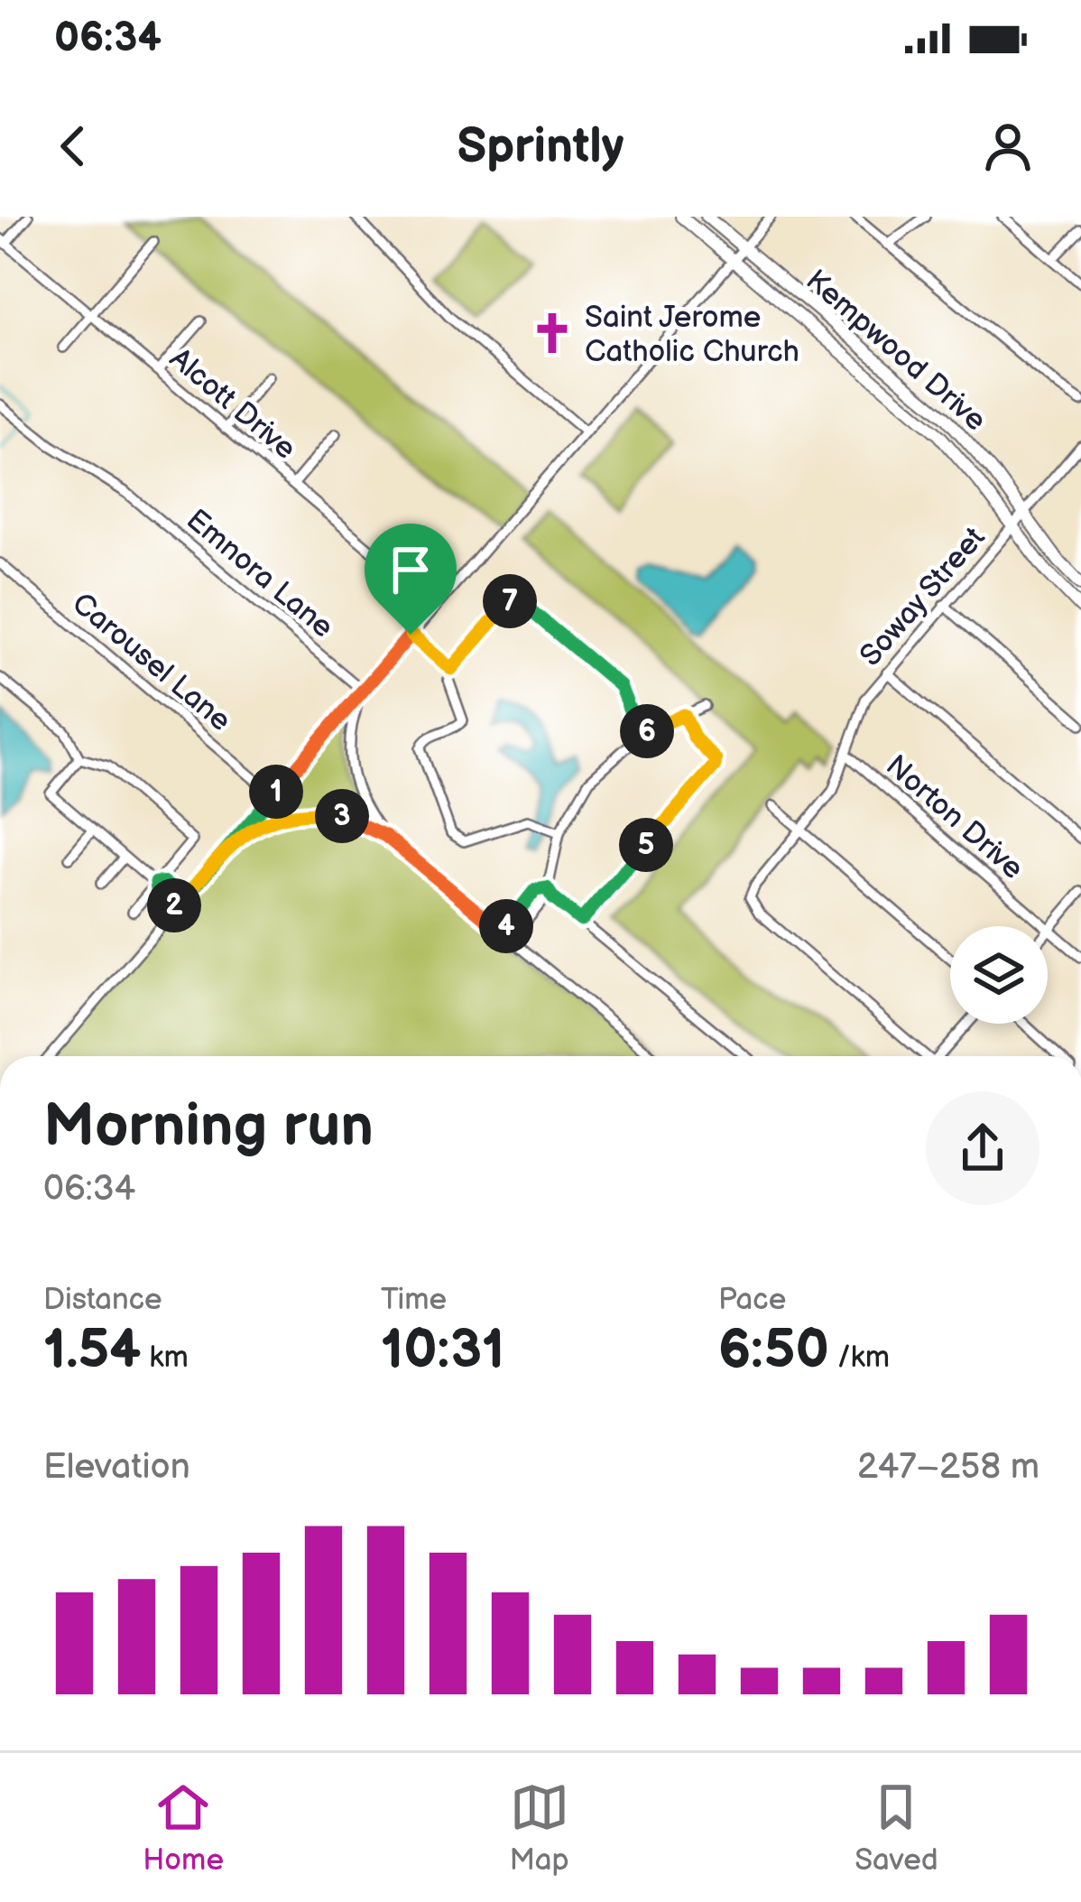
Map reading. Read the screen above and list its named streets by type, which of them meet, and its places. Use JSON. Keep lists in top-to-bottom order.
{
  "streets": {
    "main road": ["Kempwood Drive"],
    "street": [
      "Alcott Drive",
      "Emnora Lane",
      "Soway Street",
      "Carousel Lane",
      "Norton Drive"
    ]
  },
  "crossings": [
    ["Kempwood Drive", "Soway Street"],
    ["Soway Street", "Norton Drive"]
  ],
  "places": {
    "church": ["Saint Jerome Catholic Church"]
  },
  "page": {
    "status": "06:34",
    "header": "Sprintly",
    "pins": [
      "7",
      "6",
      "1",
      "3",
      "5",
      "2",
      "4"
    ],
    "heading": ["Morning run", "06:34"],
    "stats": [
      ["Distance", "1.54 km"],
      ["Time", "10:31"],
      ["Pace", "6:50 /km"]
    ],
    "chart": ["Elevation", "247–258 m"],
    "tabs": ["Home", "Map", "Saved"]
  }
}
